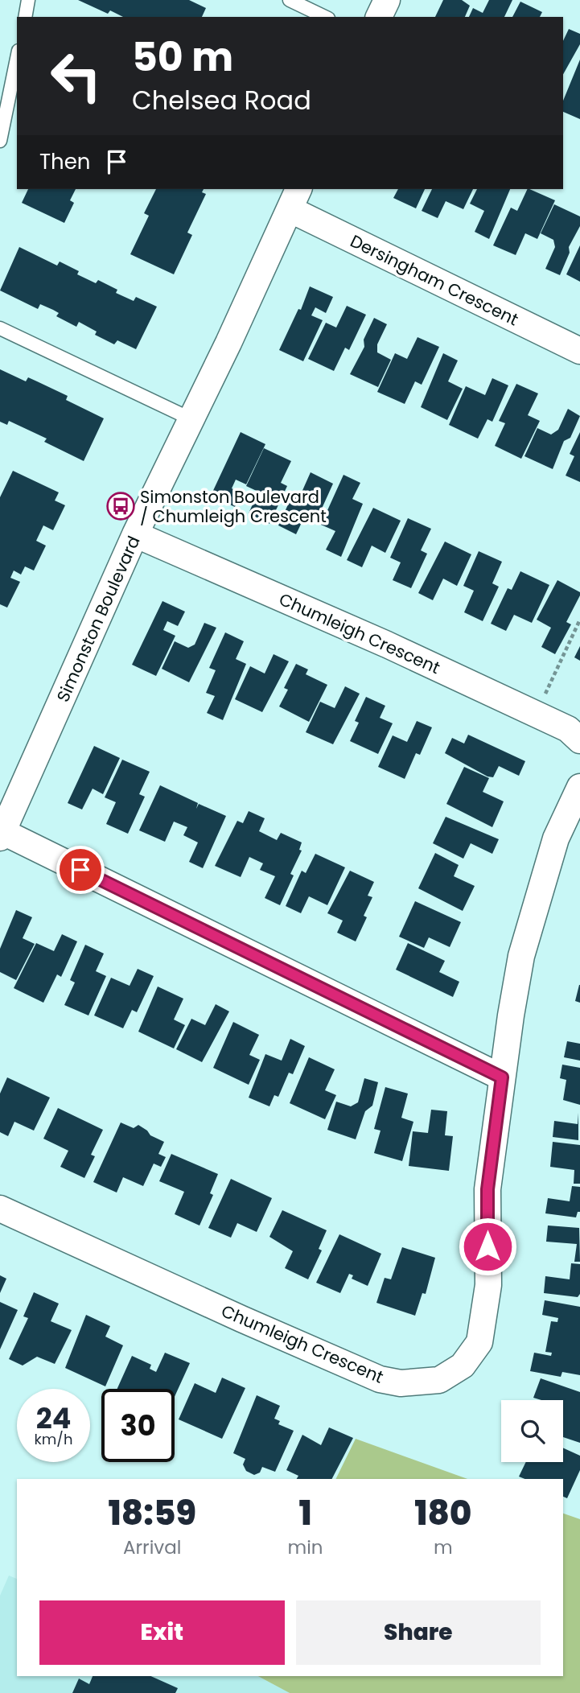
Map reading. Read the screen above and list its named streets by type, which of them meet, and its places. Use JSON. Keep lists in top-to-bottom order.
{
  "streets": {
    "street": ["Dersingham Crescent", "Simonston Boulevard", "Chumleigh Crescent"]
  },
  "crossings": [
    ["Dersingham Crescent", "Simonston Boulevard"],
    ["Simonston Boulevard", "Chumleigh Crescent"]
  ],
  "places": {
    "bus stop": ["Simonston Boulevard / Chumleigh Crescent"]
  },
  "page": {
    "turn": ["50 m", "Chelsea Road"],
    "then": "Then",
    "speed": "24 km/h",
    "limit": "30",
    "eta": [
      "18:59",
      "Arrival",
      "1",
      "min",
      "180",
      "m"
    ],
    "buttons": ["Exit", "Share"]
  }
}
